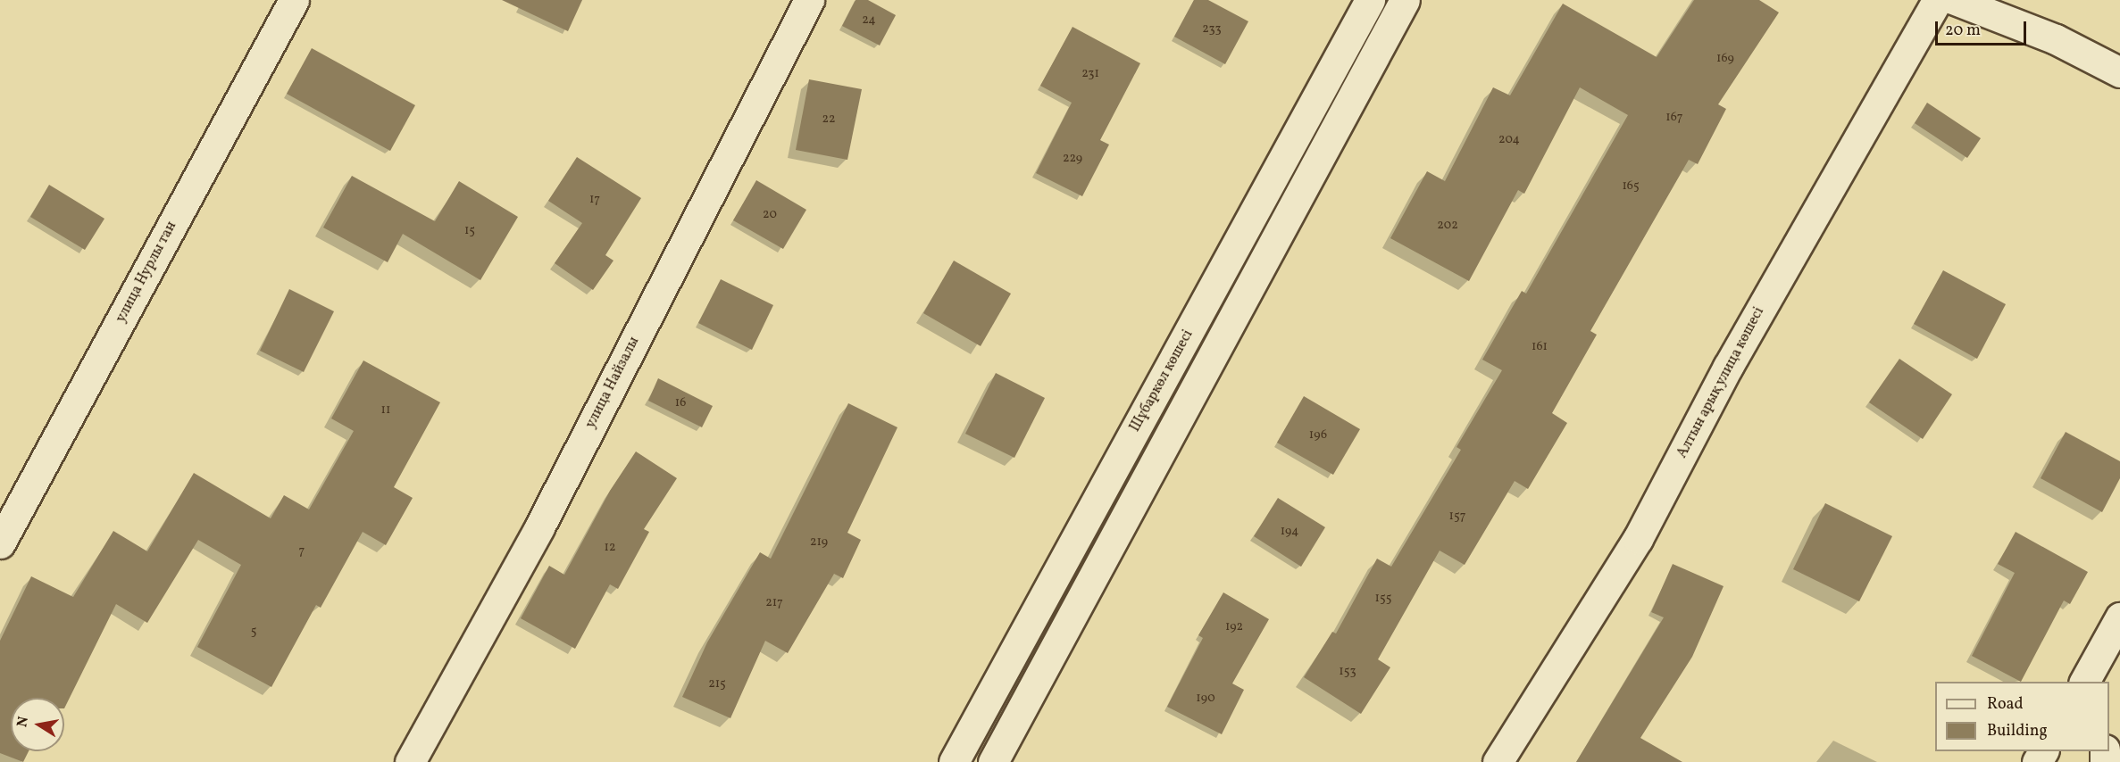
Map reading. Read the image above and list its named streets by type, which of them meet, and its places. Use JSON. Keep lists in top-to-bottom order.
{
  "streets": {
    "street": [
      "улица Нурлы тан",
      "Шұбаркөл көшесі",
      "улица Найзалы",
      "Алтын арық улица көшесі"
    ]
  },
  "house_numbers": [
    "24",
    "233",
    "169",
    "231",
    "167",
    "22",
    "204",
    "229",
    "165",
    "17",
    "20",
    "202",
    "15",
    "161",
    "16",
    "11",
    "196",
    "157",
    "194",
    "219",
    "12",
    "7",
    "155",
    "217",
    "192",
    "5",
    "153",
    "215",
    "190"
  ],
  "legend": ["Road", "Building"],
  "scale_bar": "20 m",
  "north": "left"
}
